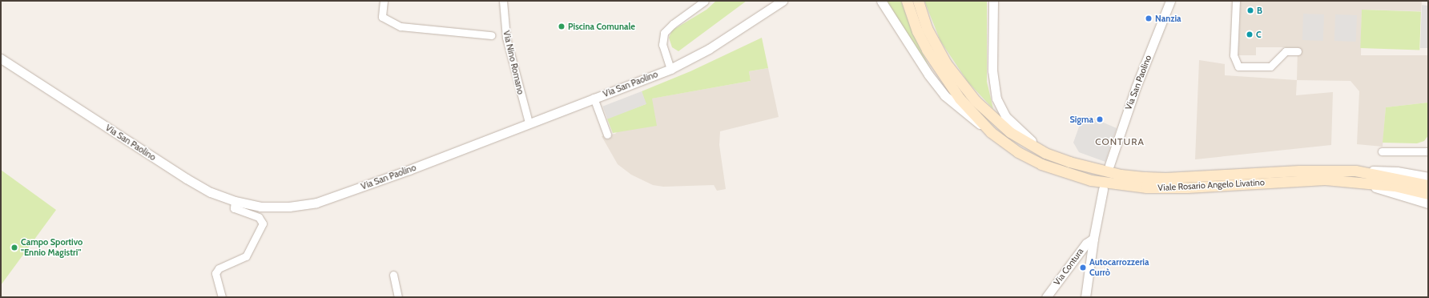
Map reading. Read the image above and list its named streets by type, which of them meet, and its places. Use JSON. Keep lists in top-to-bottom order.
{
  "streets": {
    "main road": ["Viale Rosario Angelo Livatino"],
    "street": ["Via Nino Romano", "Via San Paolino", "Via Contura"]
  },
  "crossings": [
    ["Via Nino Romano", "Via San Paolino"]
  ],
  "districts": ["CONTURA"],
  "places": [
    "B",
    "Nanzia",
    "Piscina Comunale",
    "C",
    "Sigma",
    "Campo Sportivo \"Ennio Magistri\"",
    "Autocarrozzeria Currò"
  ]
}
